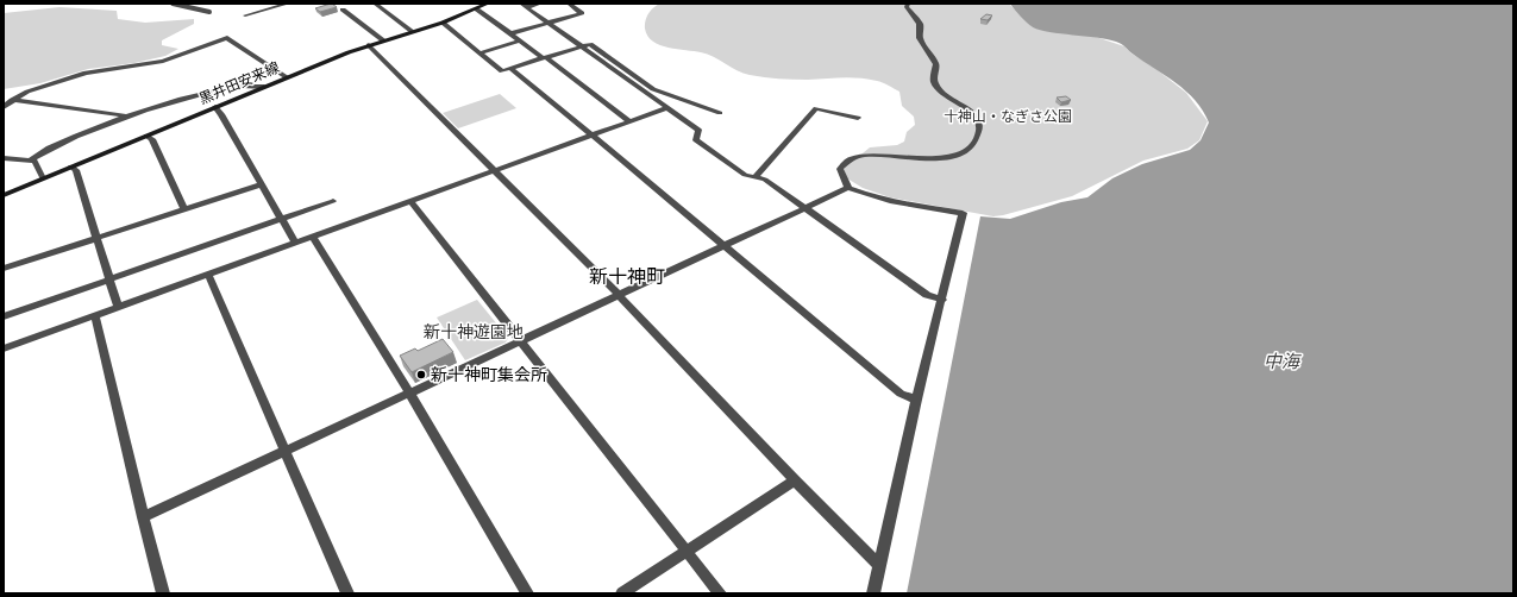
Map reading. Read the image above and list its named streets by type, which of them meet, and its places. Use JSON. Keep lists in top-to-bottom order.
{
  "streets": {
    "main road": ["黒井田安来線"]
  },
  "districts": ["新十神町"],
  "water": ["中海"],
  "parks": ["十神山・なぎさ公園", "新十神遊園地"],
  "places": ["新十神町集会所"]
}
